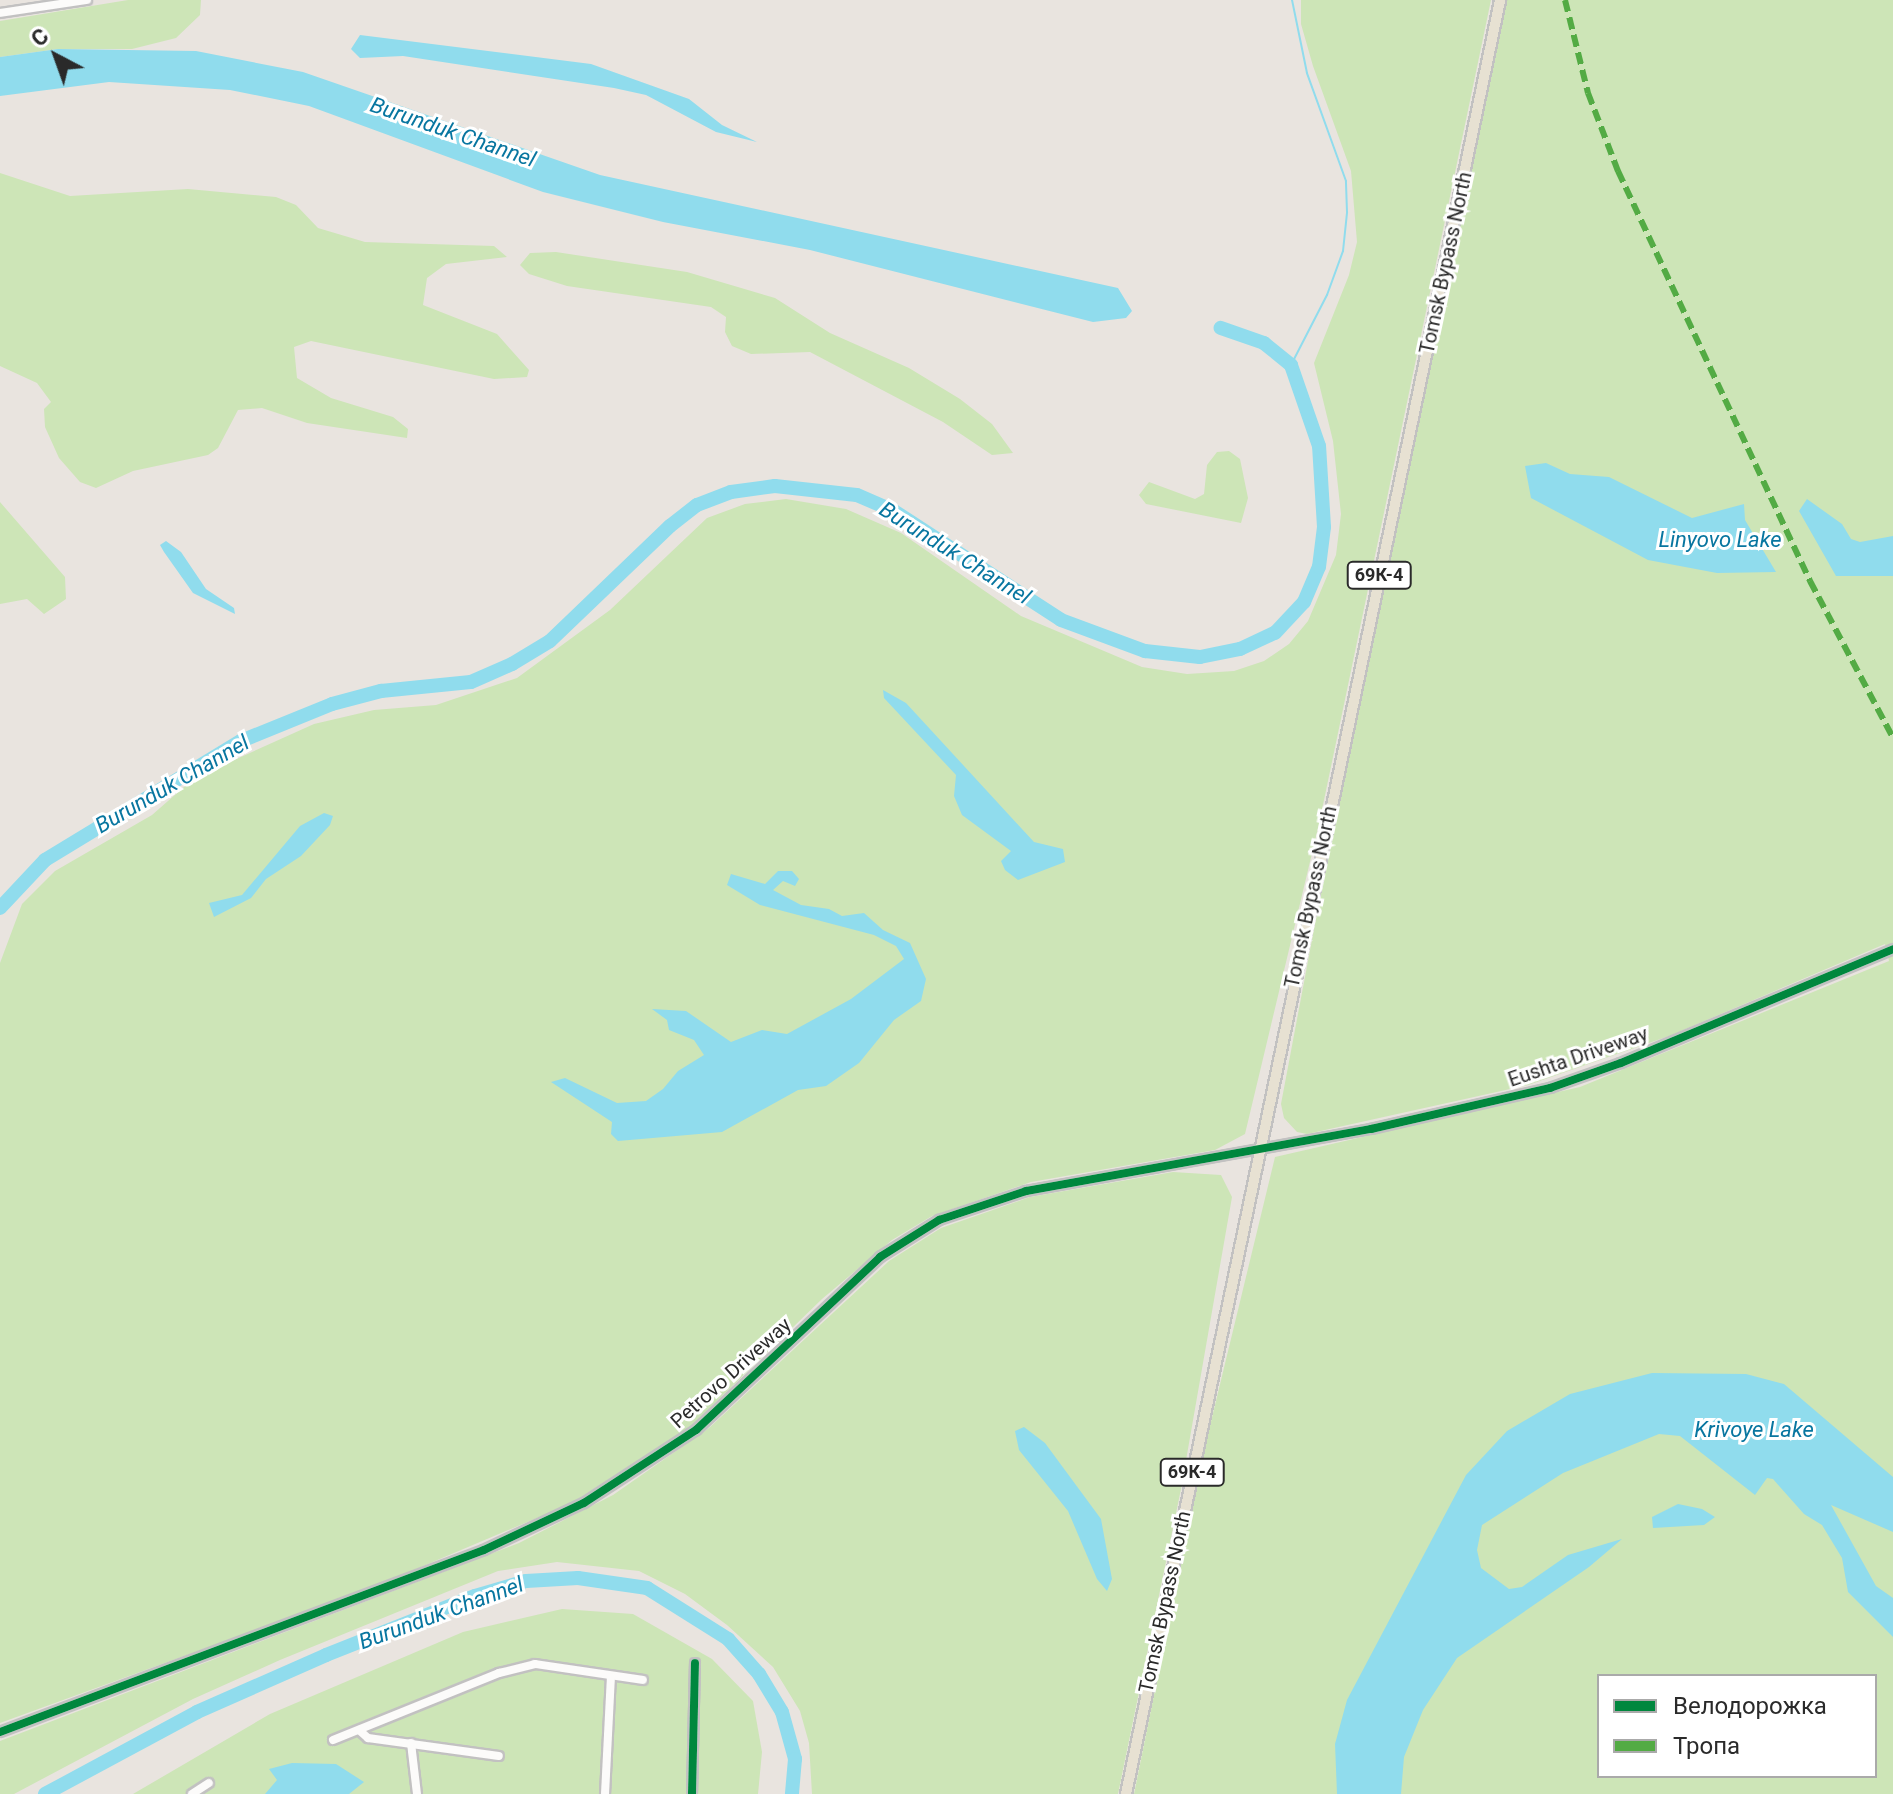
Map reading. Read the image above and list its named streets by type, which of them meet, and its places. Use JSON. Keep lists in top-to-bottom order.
{
  "streets": {
    "main road": ["Tomsk Bypass North", "69К-4"],
    "street": ["Eushta Driveway", "Petrovo Driveway"]
  },
  "crossings": [
    ["Tomsk Bypass North", "Eushta Driveway"],
    ["Tomsk Bypass North", "Petrovo Driveway"],
    ["Eushta Driveway", "Petrovo Driveway"]
  ],
  "water": ["Burunduk Channel", "Linyovo Lake", "Krivoye Lake"],
  "legend": ["Велодорожка", "Тропа"],
  "north": "top left"
}
